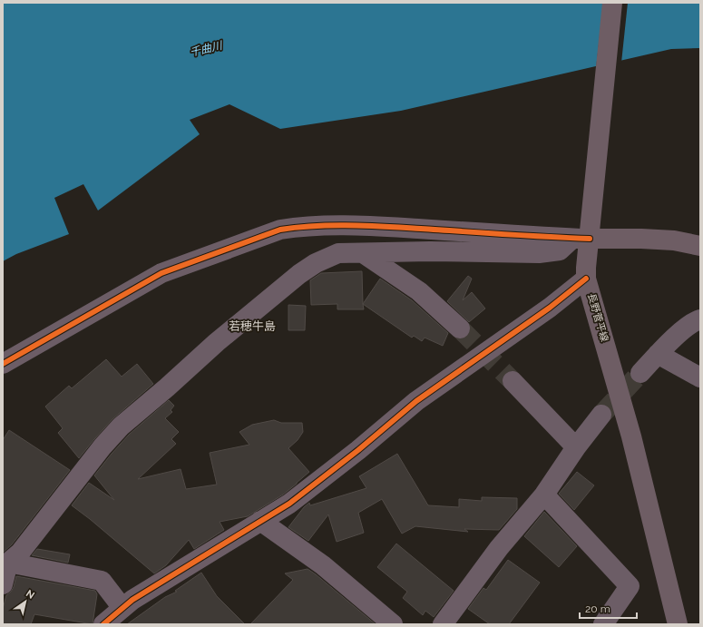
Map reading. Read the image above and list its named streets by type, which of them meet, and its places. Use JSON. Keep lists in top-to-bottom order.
{
  "streets": {
    "main road": ["長野菅平線"]
  },
  "districts": ["若穂牛島"],
  "water": ["千曲川"],
  "scale_bar": "20 m",
  "north": "top right"
}
